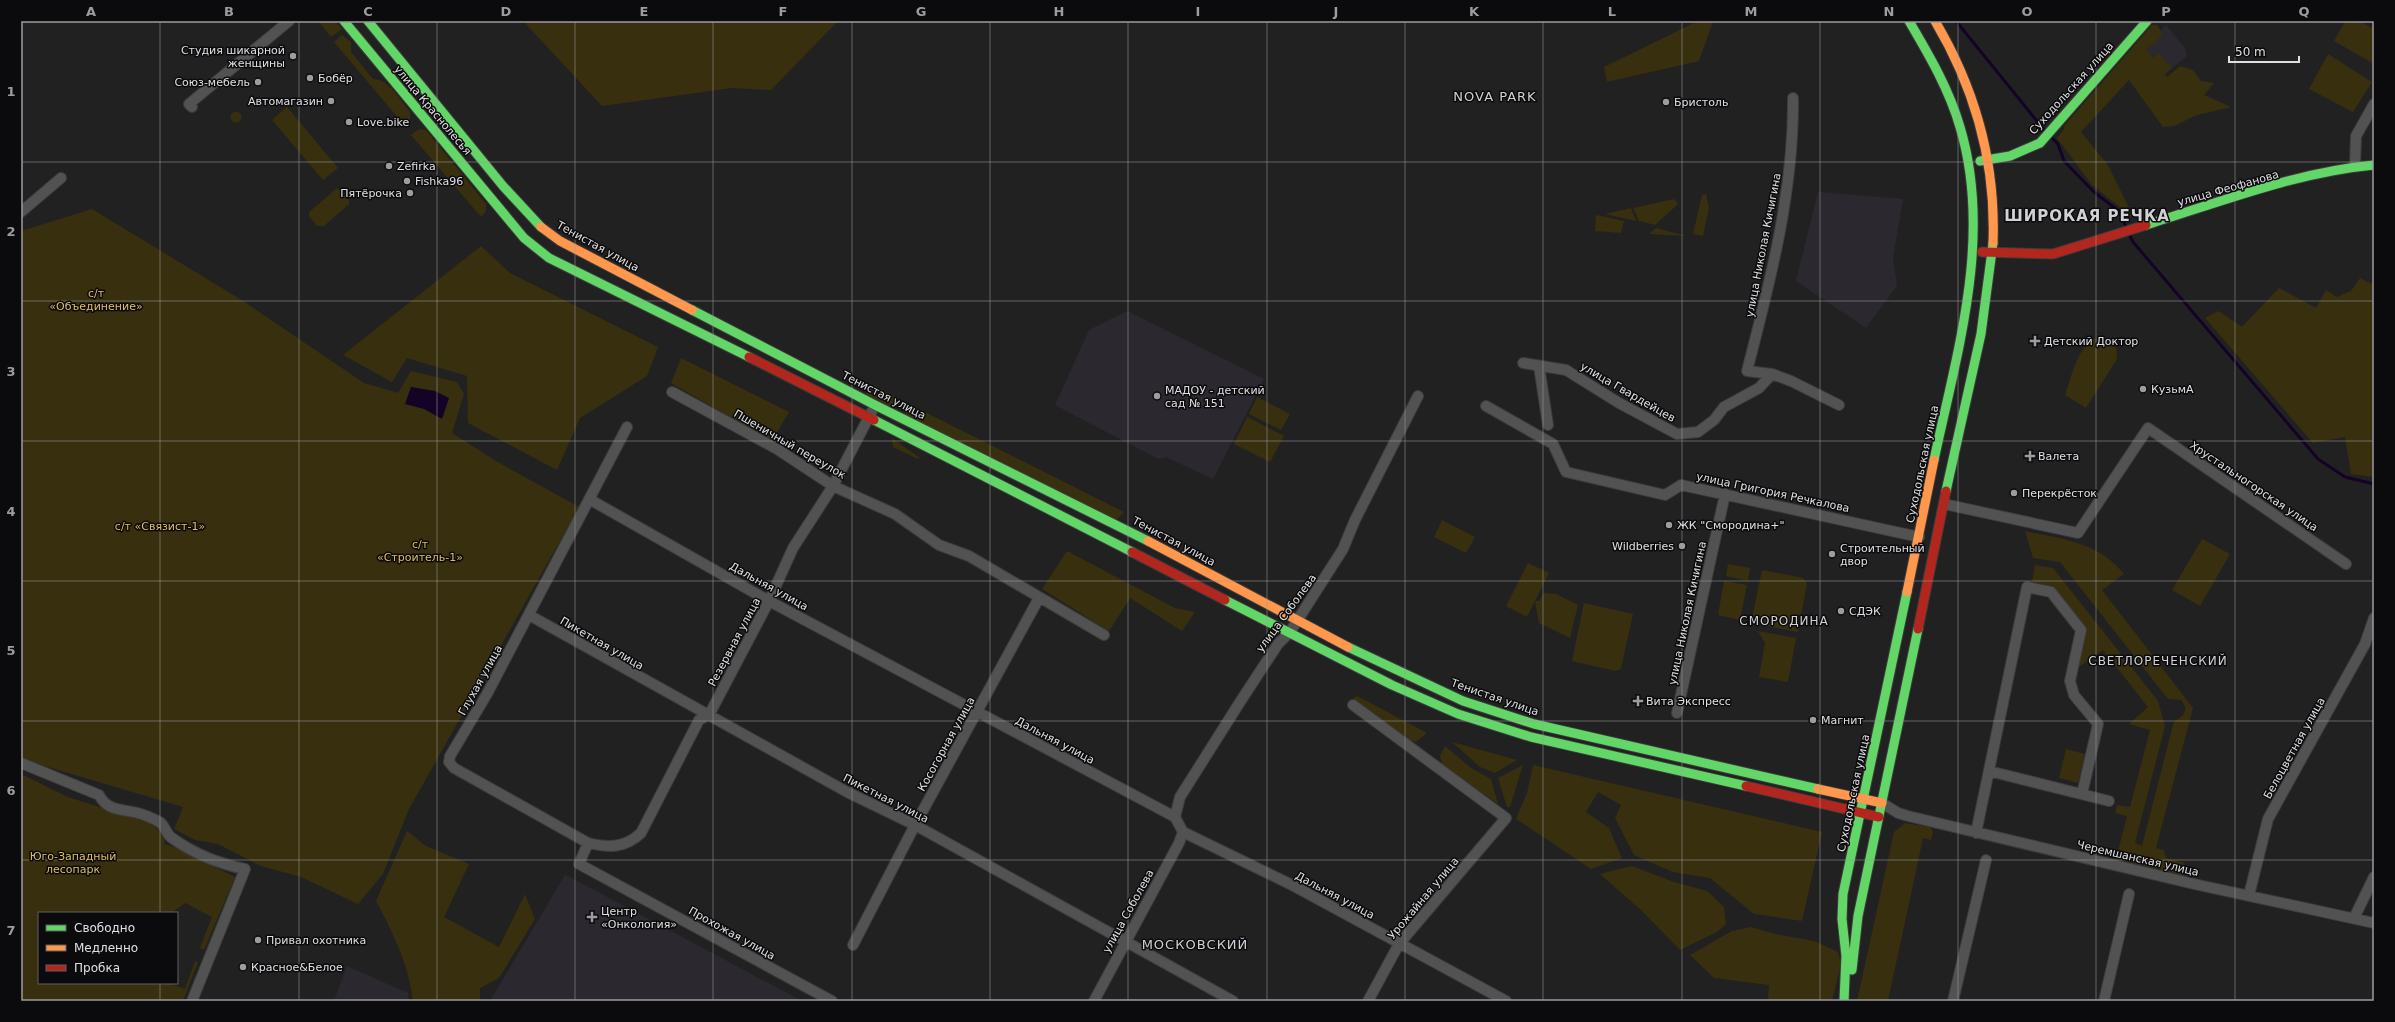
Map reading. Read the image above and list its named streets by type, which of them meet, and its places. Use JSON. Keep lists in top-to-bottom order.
{
  "streets": {
    "main road": [
      "Суходольская улица",
      "улица Краснолесья",
      "улица Феофанова",
      "Тенистая улица"
    ],
    "street": [
      "улица Николая Кичигина",
      "улица Гвардейцев",
      "Пшеничный переулок",
      "Хрустальногорская улица",
      "улица Григория Речкалова",
      "Дальняя улица",
      "улица Соболева",
      "Резервная улица",
      "Пикетная улица",
      "Глухая улица",
      "Косогорная улица",
      "Белоцветная улица",
      "Черемшанская улица",
      "Урожайная улица",
      "Прохожая улица"
    ]
  },
  "crossings": [
    ["Суходольская улица", "улица Феофанова"],
    ["Суходольская улица", "Тенистая улица"],
    ["Суходольская улица", "Хрустальногорская улица"],
    ["Суходольская улица", "улица Григория Речкалова"],
    ["Суходольская улица", "Черемшанская улица"],
    ["улица Краснолесья", "Тенистая улица"],
    ["улица Краснолесья", "Резервная улица"],
    ["улица Николая Кичигина", "улица Гвардейцев"],
    ["улица Николая Кичигина", "улица Григория Речкалова"],
    ["Тенистая улица", "улица Соболева"],
    ["Тенистая улица", "Резервная улица"],
    ["Тенистая улица", "Черемшанская улица"],
    ["Пшеничный переулок", "Резервная улица"],
    ["Пшеничный переулок", "Косогорная улица"],
    ["Дальняя улица", "улица Соболева"],
    ["Дальняя улица", "Резервная улица"],
    ["Дальняя улица", "Глухая улица"],
    ["Дальняя улица", "Косогорная улица"],
    ["Дальняя улица", "Урожайная улица"],
    ["улица Соболева", "Пикетная улица"],
    ["Резервная улица", "Пикетная улица"],
    ["Резервная улица", "Глухая улица"],
    ["Пикетная улица", "Глухая улица"],
    ["Пикетная улица", "Косогорная улица"],
    ["Глухая улица", "Прохожая улица"],
    ["Белоцветная улица", "Черемшанская улица"]
  ],
  "districts": [
    "NOVA PARK",
    "ШИРОКАЯ РЕЧКА",
    "СМОРОДИНА",
    "СВЕТЛОРЕЧЕНСКИЙ",
    "МОСКОВСКИЙ"
  ],
  "parks": [
    "с/т «Объединение»",
    "с/т «Связист-1»",
    "с/т «Строитель-1»",
    "Юго-Западный лесопарк"
  ],
  "places": {
    "other": [
      "Студия шикарной женщины",
      "Бобёр",
      "Союз-мебель",
      "Автомагазин",
      "Бристоль",
      "Love.bike",
      "Zefirka",
      "Fishka96",
      "Пятёрочка",
      "КузьмА",
      "МАДОУ - детский сад № 151",
      "Перекрёсток",
      "ЖК \"Смородина+\"",
      "Wildberries",
      "Строительный двор",
      "СДЭК",
      "Магнит",
      "Привал охотника",
      "Красное&Белое"
    ],
    "health": [
      "Детский Доктор",
      "Валета",
      "Вита Экспресс",
      "Центр «Онкология»"
    ]
  },
  "legend": ["Свободно", "Медленно", "Пробка"],
  "scale_bar": "50 m",
  "grid": {
    "columns": [
      "A",
      "B",
      "C",
      "D",
      "E",
      "F",
      "G",
      "H",
      "I",
      "J",
      "K",
      "L",
      "M",
      "N",
      "O",
      "P",
      "Q"
    ],
    "rows": [
      "1",
      "2",
      "3",
      "4",
      "5",
      "6",
      "7"
    ]
  }
}
